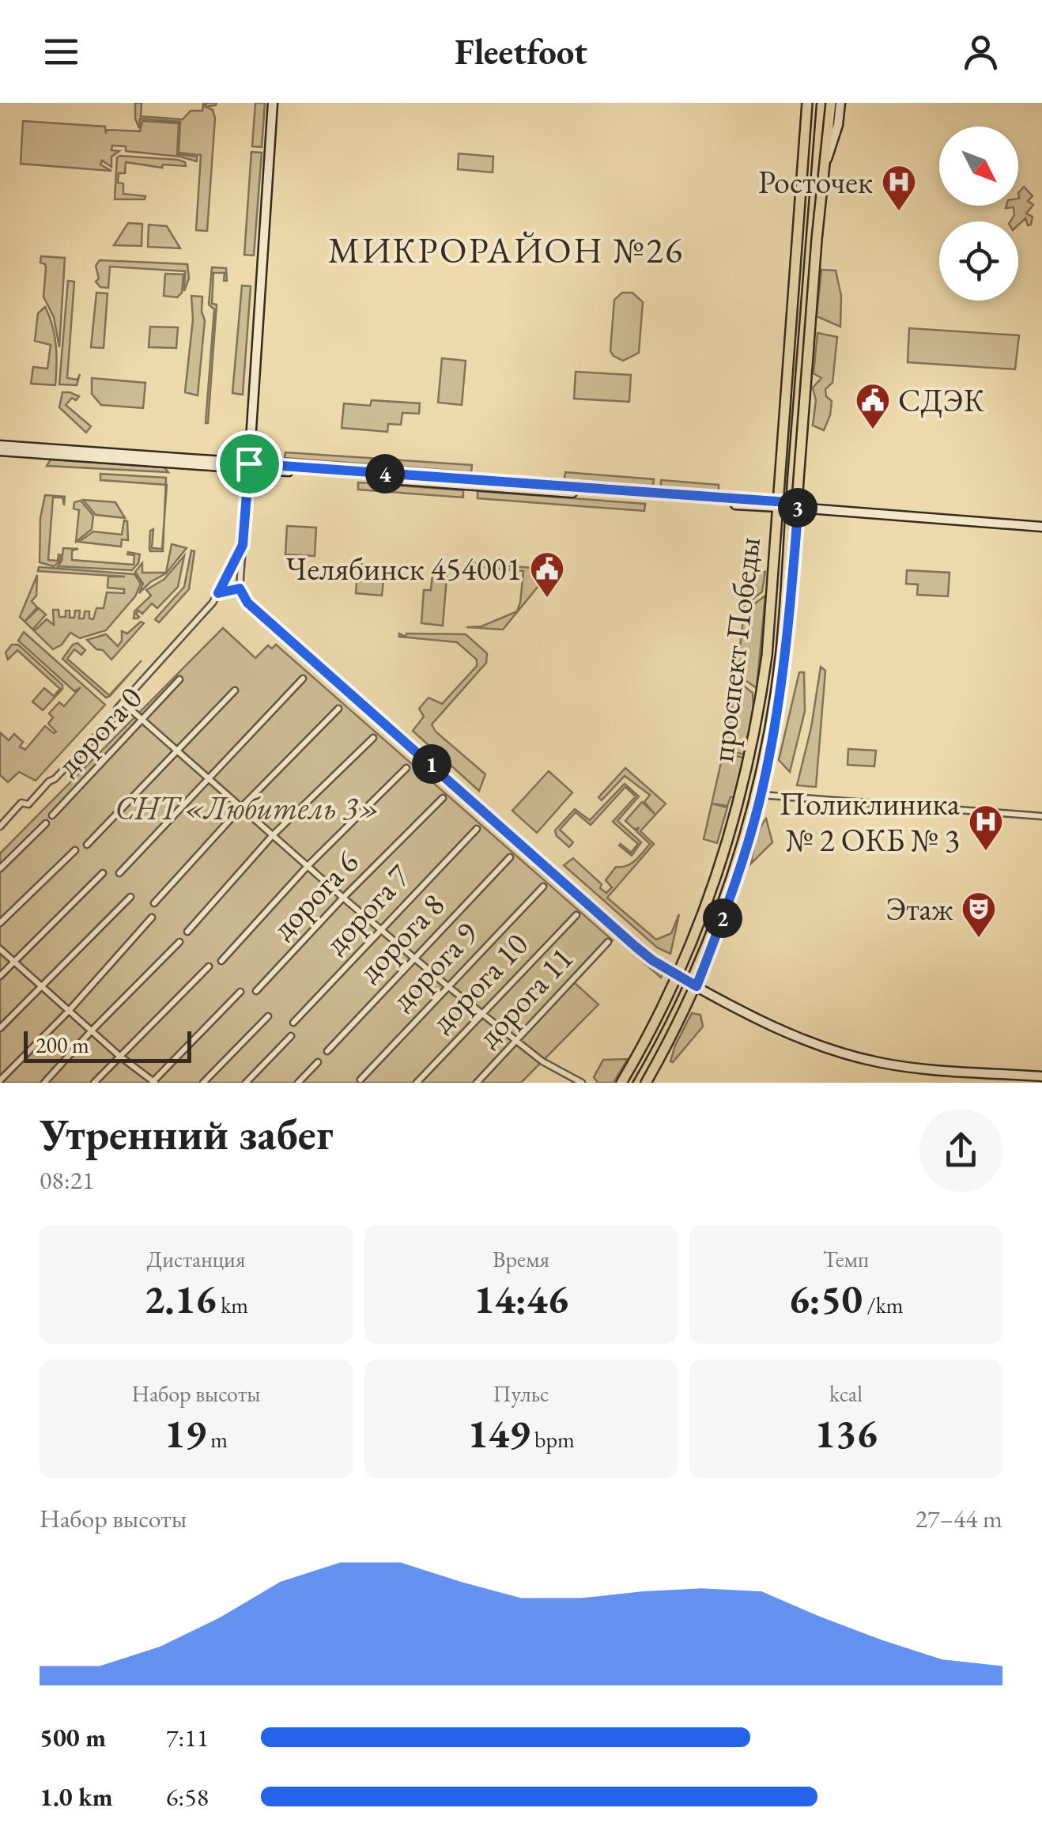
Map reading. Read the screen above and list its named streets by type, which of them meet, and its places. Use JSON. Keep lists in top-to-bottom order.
{
  "streets": {
    "main road": ["проспект Победы"],
    "street": [
      "дорога 0",
      "дорога 6",
      "дорога 7",
      "дорога 8",
      "дорога 9",
      "дорога 10",
      "дорога 11"
    ]
  },
  "districts": ["МИКРОРАЙОН №26"],
  "parks": ["СНТ «Любитель 3»"],
  "places": {
    "hospital": ["Росточек", "Поликлиника № 2 ОКБ № 3"],
    "public building": ["СДЭК", "Челябинск 454001"],
    "theatre": ["Этаж"]
  },
  "scale_bar": "200 m",
  "north": "bottom right",
  "page": {
    "header": "Fleetfoot",
    "pins": [
      "4",
      "3",
      "1",
      "2"
    ],
    "scale": "200 m",
    "heading": ["Утренний забег", "08:21"],
    "stats": [
      ["Дистанция", "2.16 km"],
      ["Время", "14:46"],
      ["Темп", "6:50 /km"],
      ["Набор высоты", "19 m"],
      ["Пульс", "149 bpm"],
      ["kcal", "136"]
    ],
    "chart": ["Набор высоты", "27–44 m"],
    "list": [
      {
        "name": "500 m",
        "note": "7:11"
      },
      {
        "name": "1.0 km",
        "note": "6:58"
      }
    ]
  }
}
